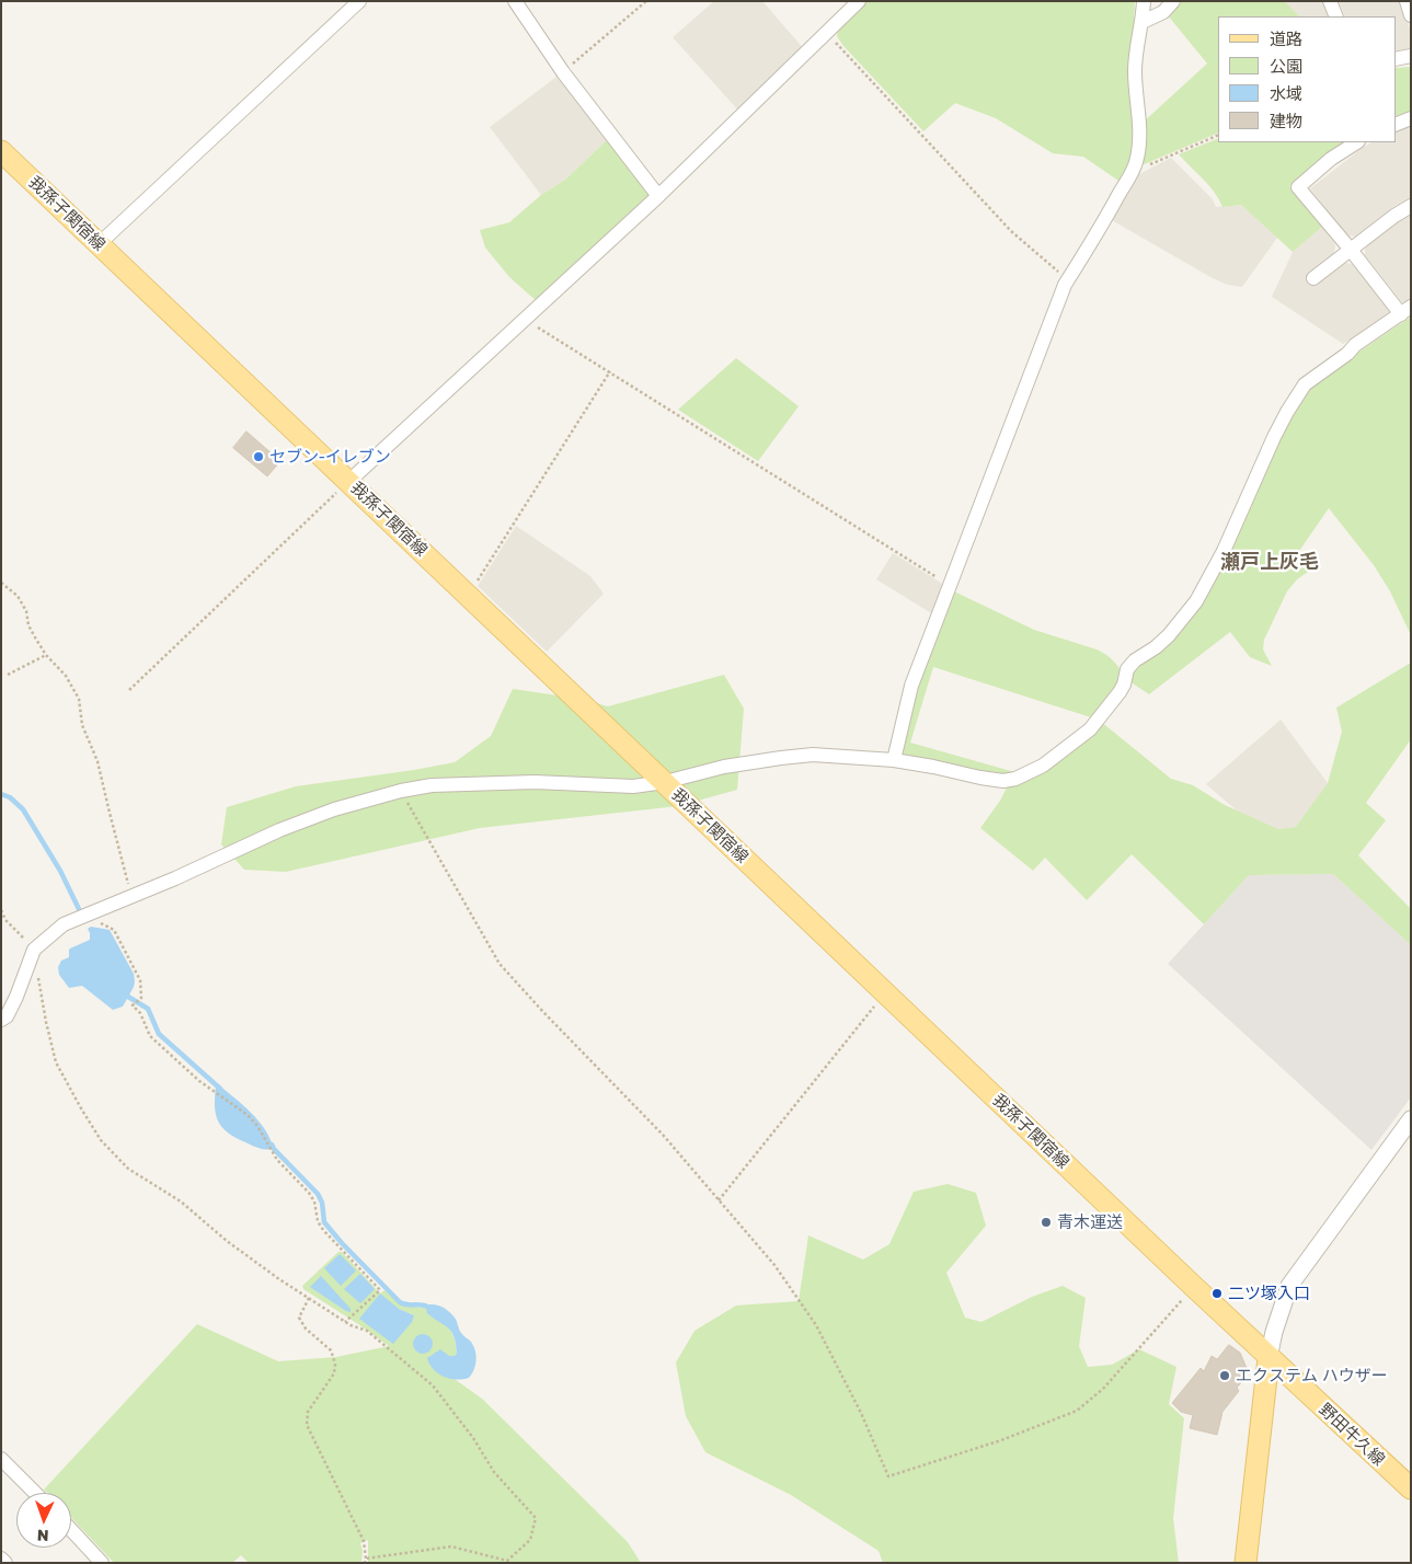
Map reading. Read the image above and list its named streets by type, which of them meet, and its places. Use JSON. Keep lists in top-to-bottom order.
{
  "streets": {
    "main road": ["我孫子関宿線", "野田牛久線"]
  },
  "crossings": [
    ["我孫子関宿線", "野田牛久線"]
  ],
  "districts": ["瀬戸上灰毛"],
  "places": [
    "セブン-イレブン",
    "青木運送",
    "二ツ塚入口",
    "エクステム ハウザー"
  ],
  "legend": [
    "道路",
    "公園",
    "水域",
    "建物"
  ],
  "north": "bottom"
}
